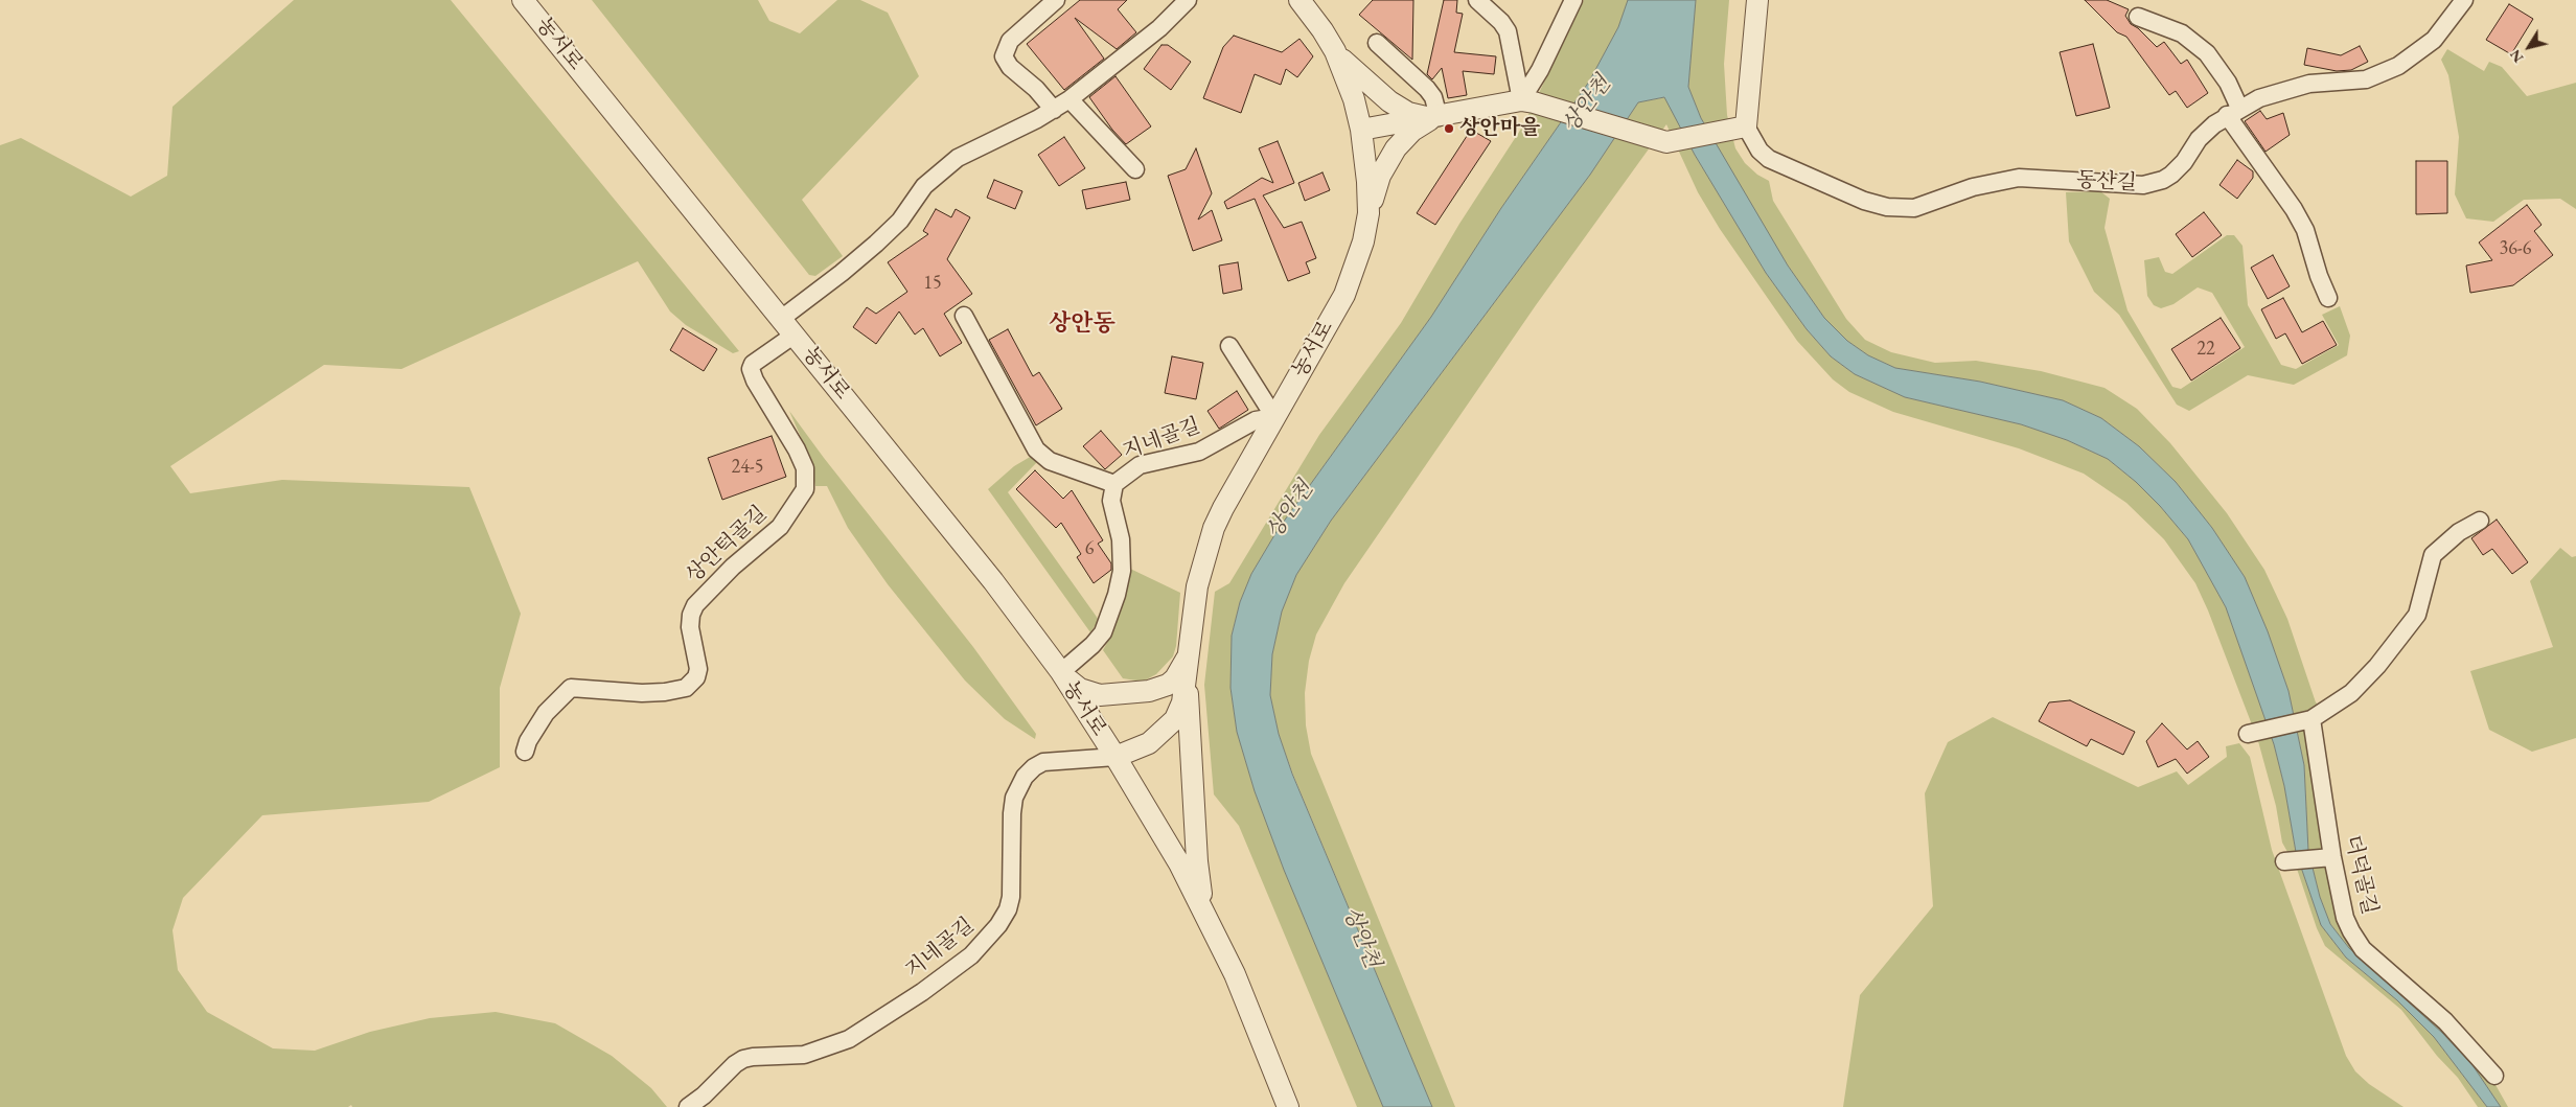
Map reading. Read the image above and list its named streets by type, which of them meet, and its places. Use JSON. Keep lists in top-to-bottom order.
{
  "streets": {
    "street": [
      "농서로",
      "동산길",
      "지네골길",
      "상안턱골길",
      "더덕골길"
    ]
  },
  "crossings": [
    ["농서로", "지네골길"],
    ["농서로", "상안턱골길"]
  ],
  "districts": ["상안동"],
  "water": ["상안천"],
  "places": ["상안마을"],
  "house_numbers": [
    "36-6",
    "15",
    "22",
    "24-5",
    "6"
  ],
  "north": "bottom left"
}
